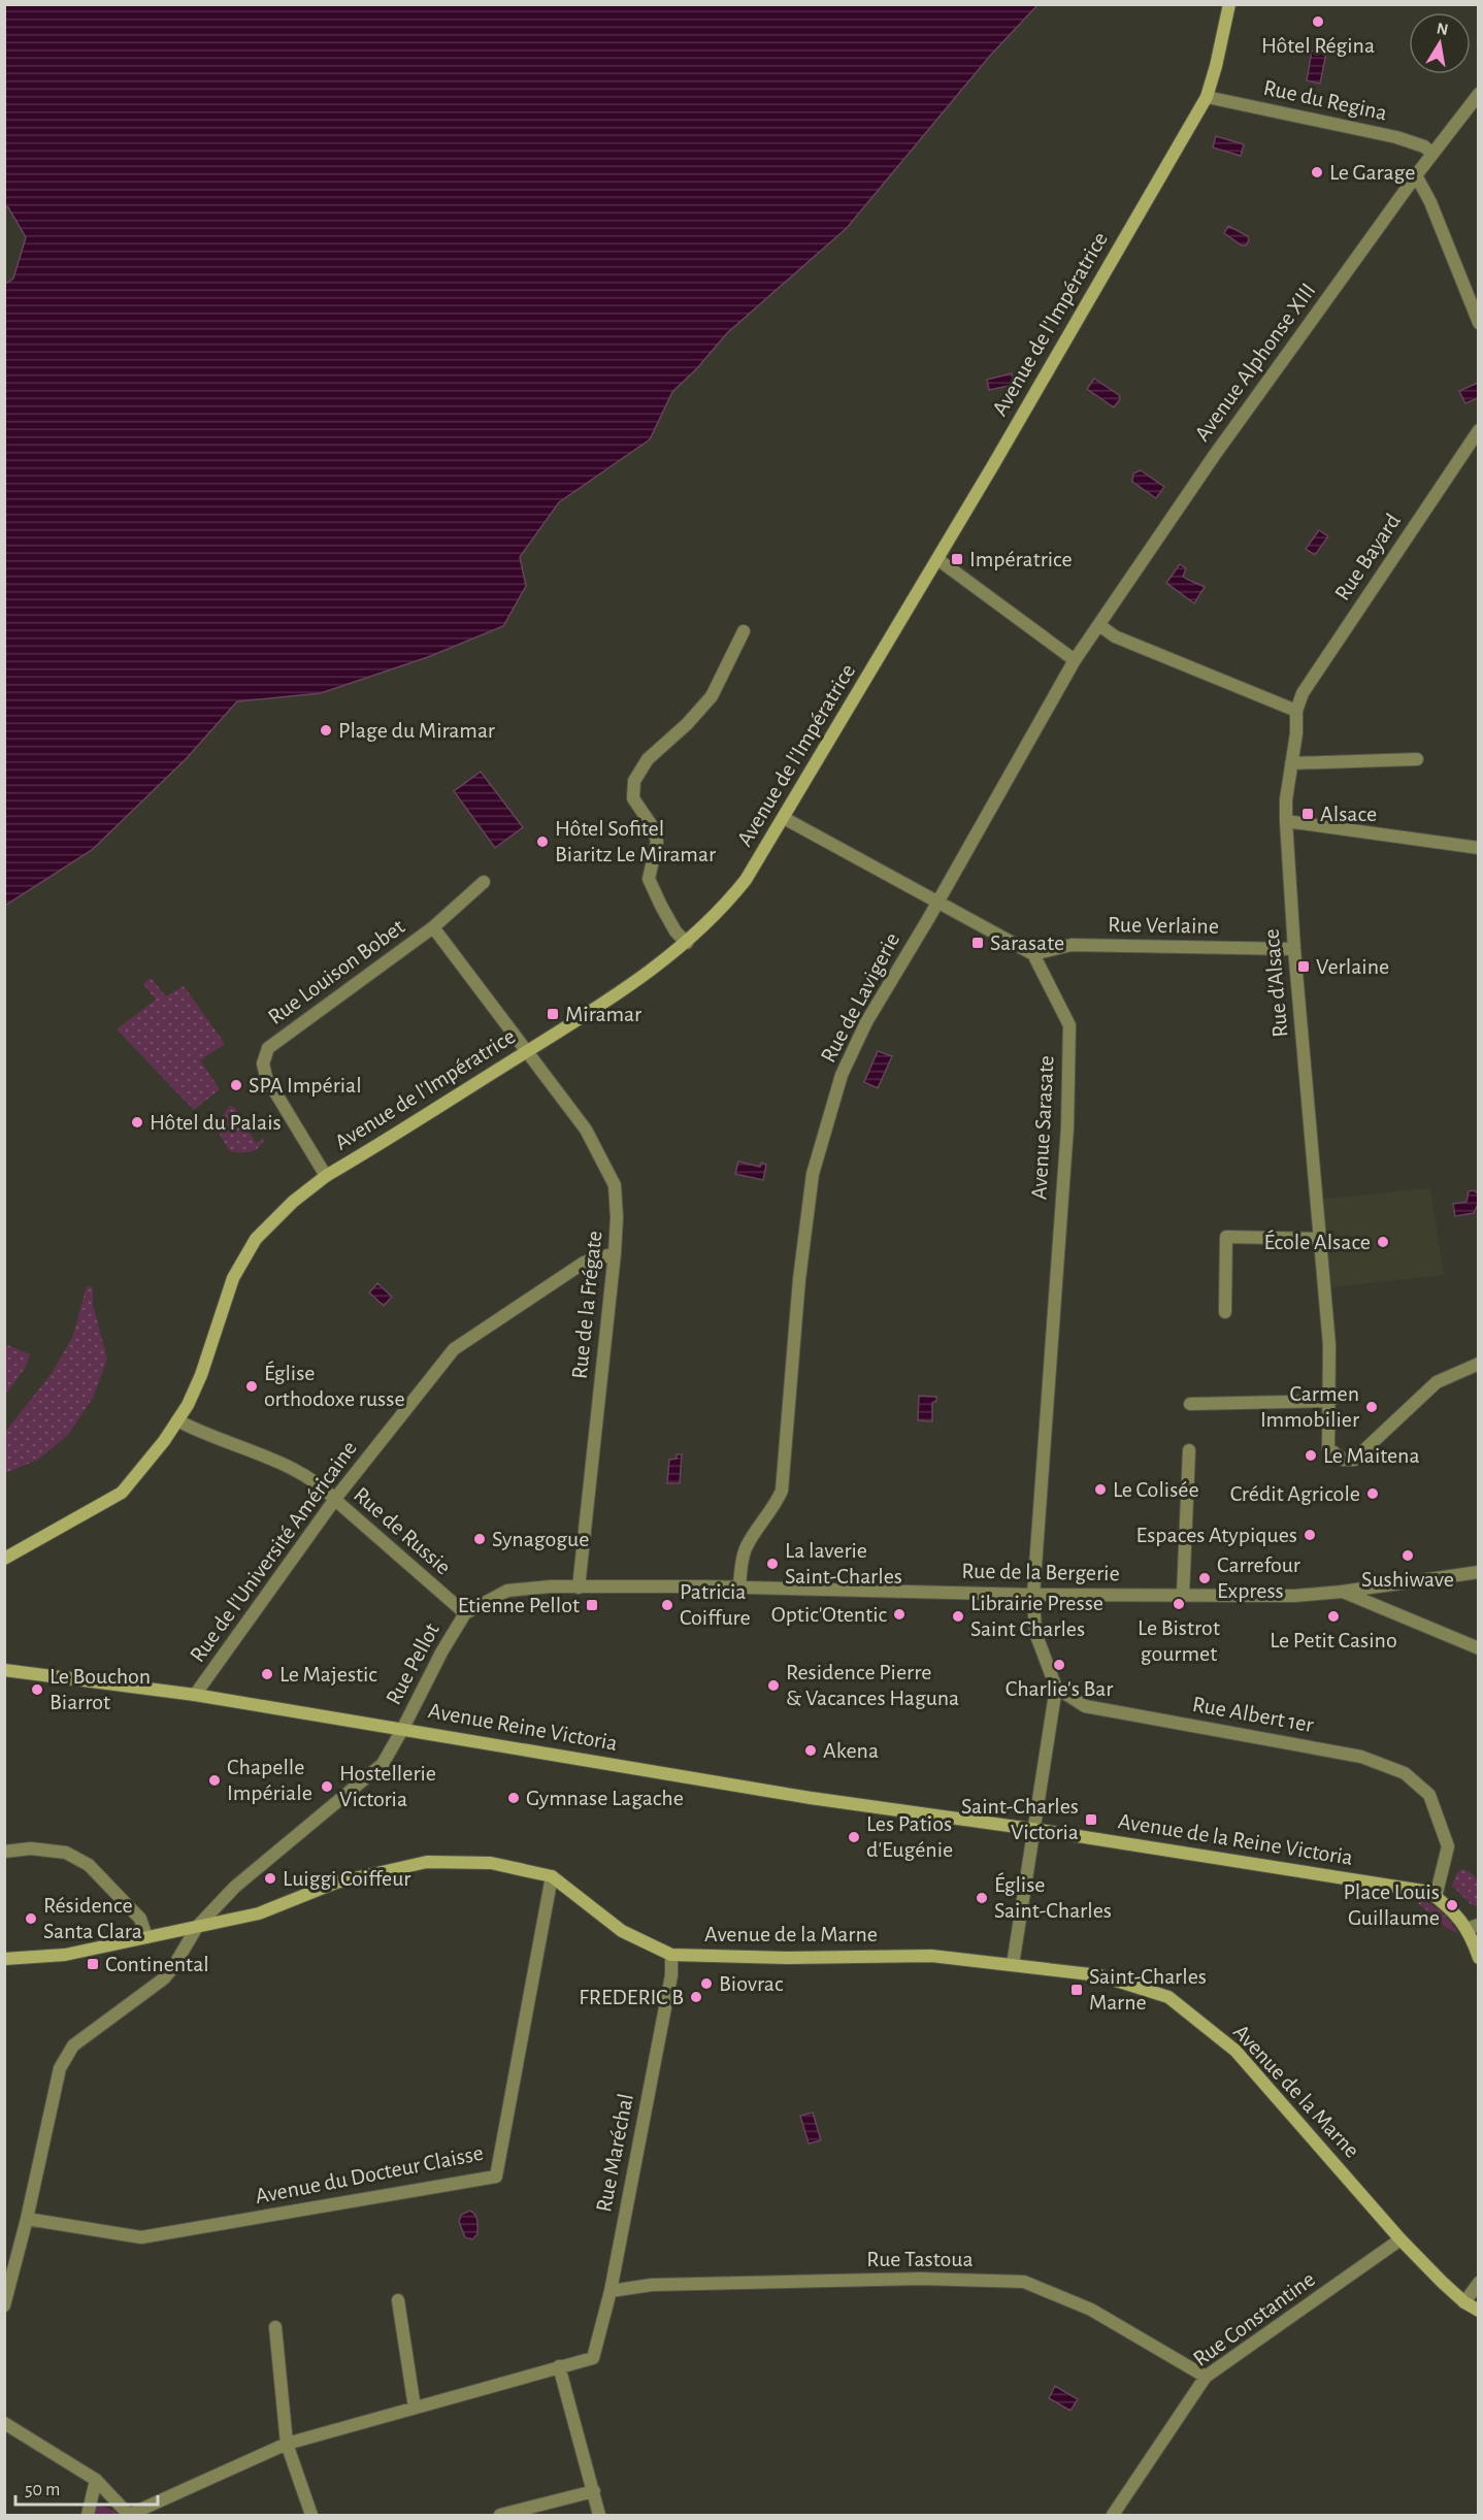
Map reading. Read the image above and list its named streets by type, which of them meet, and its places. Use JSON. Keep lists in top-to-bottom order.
{
  "streets": {
    "main road": [
      "Avenue de l'Impératrice",
      "Avenue Reine Victoria",
      "Avenue de la Reine Victoria",
      "Avenue de la Marne"
    ],
    "street": [
      "Rue du Regina",
      "Avenue Alphonse XIII",
      "Rue Bayard",
      "Rue Verlaine",
      "Rue Louison Bobet",
      "Rue d'Alsace",
      "Rue de Lavigerie",
      "Avenue Sarasate",
      "Rue de la Frégate",
      "Rue de Russie",
      "Rue de l'Université Américaine",
      "Rue de la Bergerie",
      "Rue Pellot",
      "Rue Albert 1er",
      "Rue Maréchal",
      "Avenue du Docteur Claisse",
      "Rue Tastoua",
      "Rue Constantine"
    ]
  },
  "crossings": [
    ["Rue du Regina", "Avenue de l'Impératrice"],
    ["Rue du Regina", "Avenue Alphonse XIII"],
    ["Avenue de l'Impératrice", "Rue Louison Bobet"],
    ["Avenue de l'Impératrice", "Rue de la Frégate"],
    ["Avenue de l'Impératrice", "Rue de Russie"],
    ["Avenue Alphonse XIII", "Rue de Lavigerie"],
    ["Rue Bayard", "Rue d'Alsace"],
    ["Rue Verlaine", "Rue d'Alsace"],
    ["Rue Verlaine", "Avenue Sarasate"],
    ["Rue Louison Bobet", "Rue de la Frégate"],
    ["Rue de Lavigerie", "Rue de la Bergerie"],
    ["Rue de Lavigerie", "Rue Pellot"],
    ["Avenue Sarasate", "Rue de la Bergerie"],
    ["Rue de la Frégate", "Rue de l'Université Américaine"],
    ["Rue de la Frégate", "Rue Pellot"],
    ["Rue de Russie", "Rue de l'Université Américaine"],
    ["Rue de Russie", "Rue Pellot"],
    ["Rue de l'Université Américaine", "Avenue Reine Victoria"],
    ["Rue de la Bergerie", "Rue Pellot"],
    ["Rue Pellot", "Avenue Reine Victoria"],
    ["Rue Pellot", "Avenue de la Marne"],
    ["Rue Pellot", "Avenue du Docteur Claisse"],
    ["Rue Albert 1er", "Avenue de la Reine Victoria"],
    ["Avenue Reine Victoria", "Avenue de la Reine Victoria"],
    ["Avenue de la Marne", "Rue Maréchal"],
    ["Avenue de la Marne", "Avenue du Docteur Claisse"],
    ["Avenue de la Marne", "Rue Constantine"],
    ["Rue Maréchal", "Rue Tastoua"],
    ["Rue Tastoua", "Rue Constantine"]
  ],
  "places": {
    "other": [
      "Hôtel Régina",
      "Le Garage",
      "Plage du Miramar",
      "Hôtel Sofitel Biaritz Le Miramar",
      "SPA Impérial",
      "Hôtel du Palais",
      "École Alsace",
      "Église orthodoxe russe",
      "Carmen Immobilier",
      "Le Maitena",
      "Le Colisée",
      "Crédit Agricole",
      "Espaces Atypiques",
      "Synagogue",
      "Sushiwave",
      "La laverie Saint-Charles",
      "Carrefour Express",
      "Le Bistrot gourmet",
      "Patricia Coiffure",
      "Optic'Otentic",
      "Librairie Presse Saint Charles",
      "Le Petit Casino",
      "Charlie's Bar",
      "Le Majestic",
      "Residence Pierre & Vacances Haguna",
      "Le Bouchon Biarrot",
      "Akena",
      "Chapelle Impériale",
      "Hostellerie Victoria",
      "Gymnase Lagache",
      "Les Patios d'Eugénie",
      "Luiggi Coiffeur",
      "Église Saint-Charles",
      "Place Louis Guillaume",
      "Résidence Santa Clara",
      "Biovrac",
      "FREDERIC B"
    ],
    "transit": [
      "Impératrice",
      "Alsace",
      "Sarasate",
      "Verlaine",
      "Miramar",
      "Etienne Pellot",
      "Saint-Charles Victoria",
      "Continental",
      "Saint-Charles Marne"
    ]
  },
  "scale_bar": "50 m",
  "north": "top"
}
